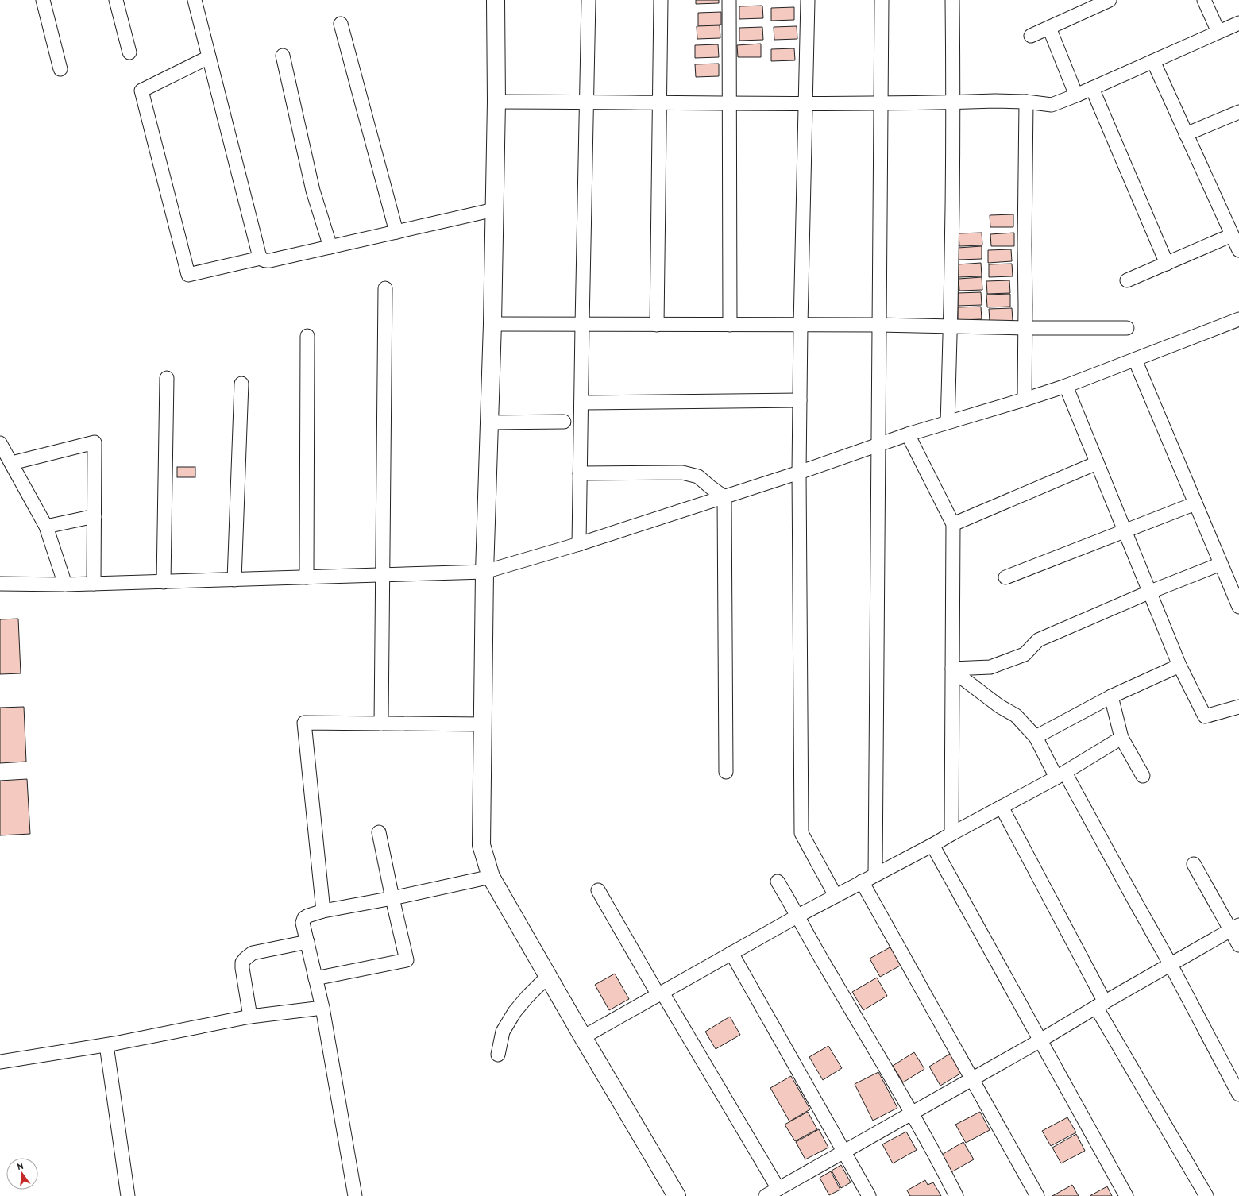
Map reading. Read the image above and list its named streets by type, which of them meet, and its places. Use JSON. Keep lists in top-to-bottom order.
{
  "north": "top"
}
